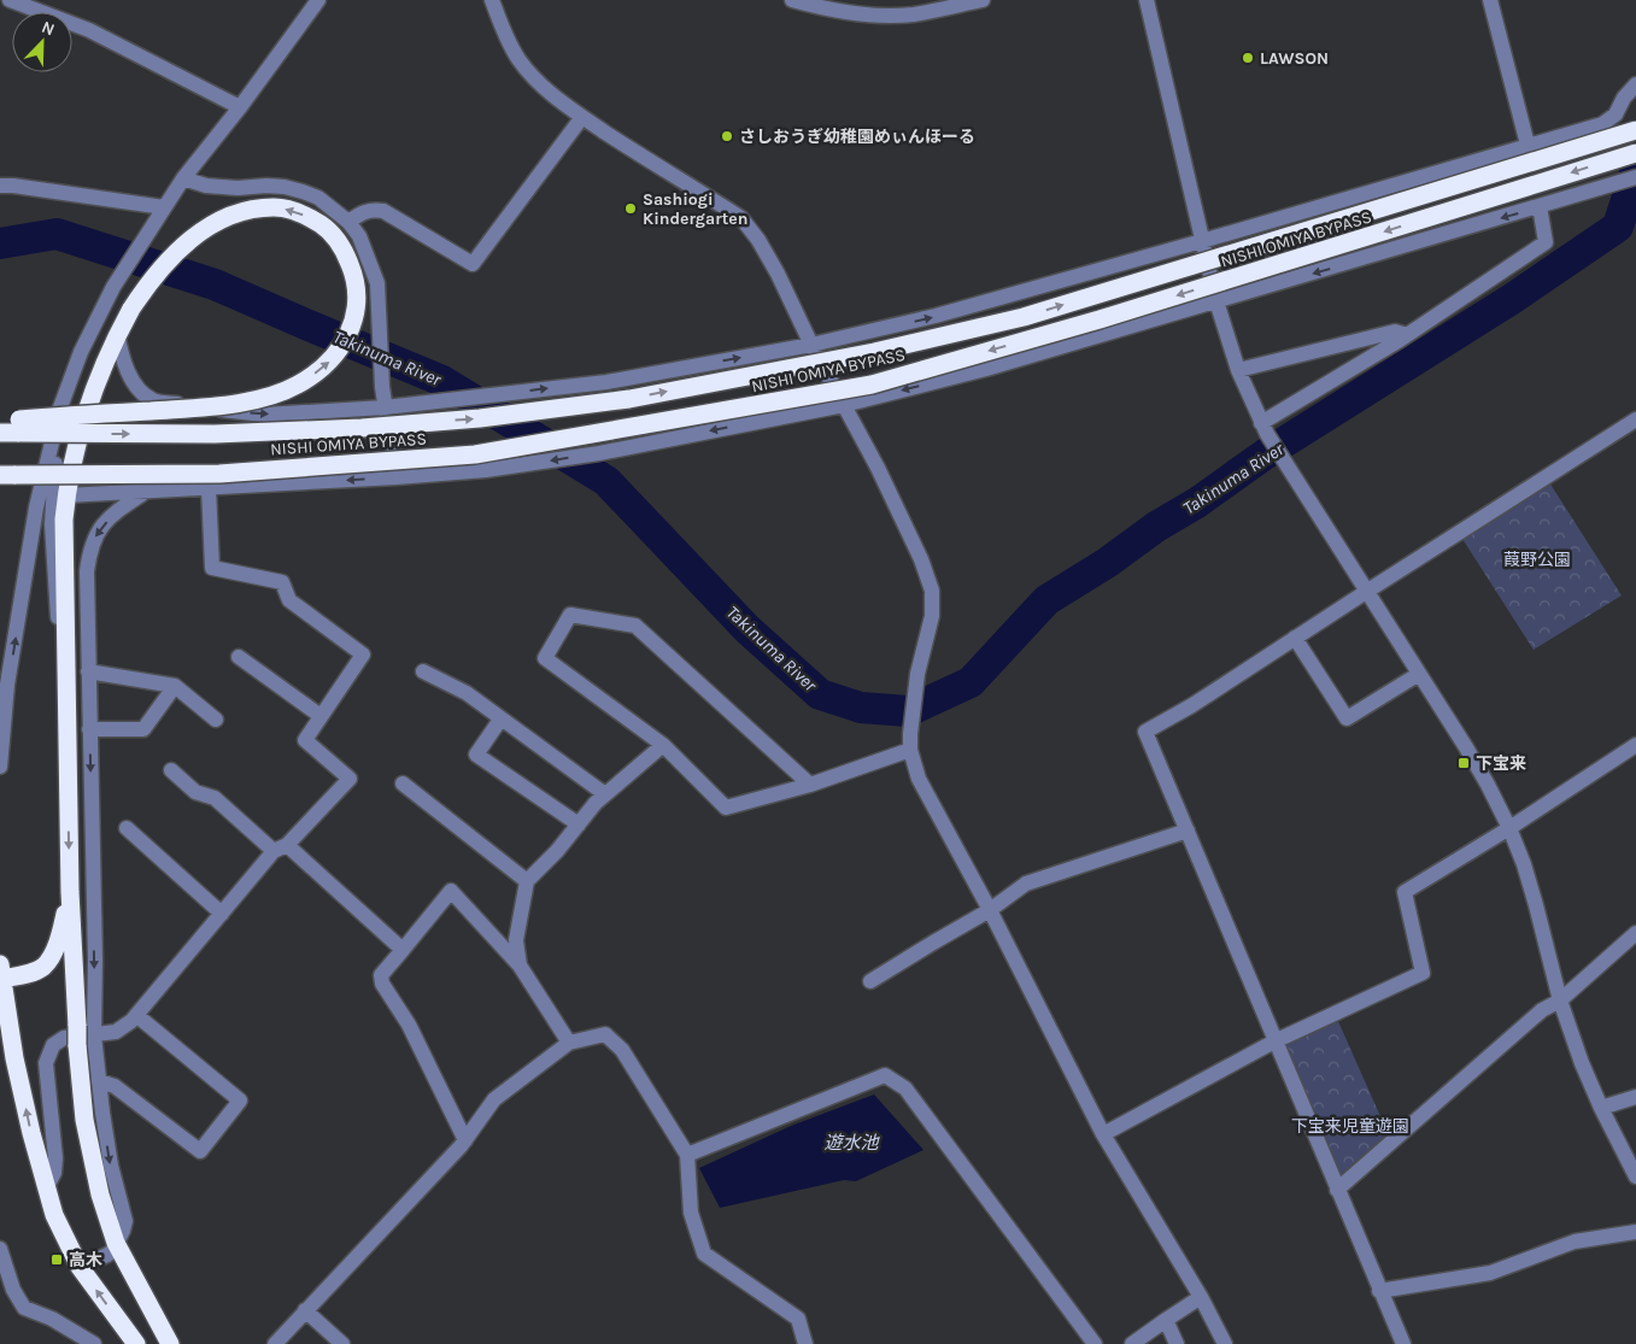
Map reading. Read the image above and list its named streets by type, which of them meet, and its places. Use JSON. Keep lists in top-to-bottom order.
{
  "streets": {
    "highway": ["NISHI OMIYA BYPASS"]
  },
  "water": ["Takinuma River", "遊水池"],
  "parks": ["葭野公園", "下宝来児童遊園"],
  "places": {
    "other": ["LAWSON", "さしおうぎ幼稚園めぃんほーる", "Sashiogi Kindergarten"],
    "transit": ["下宝来", "高木"]
  },
  "north": "top right"
}
